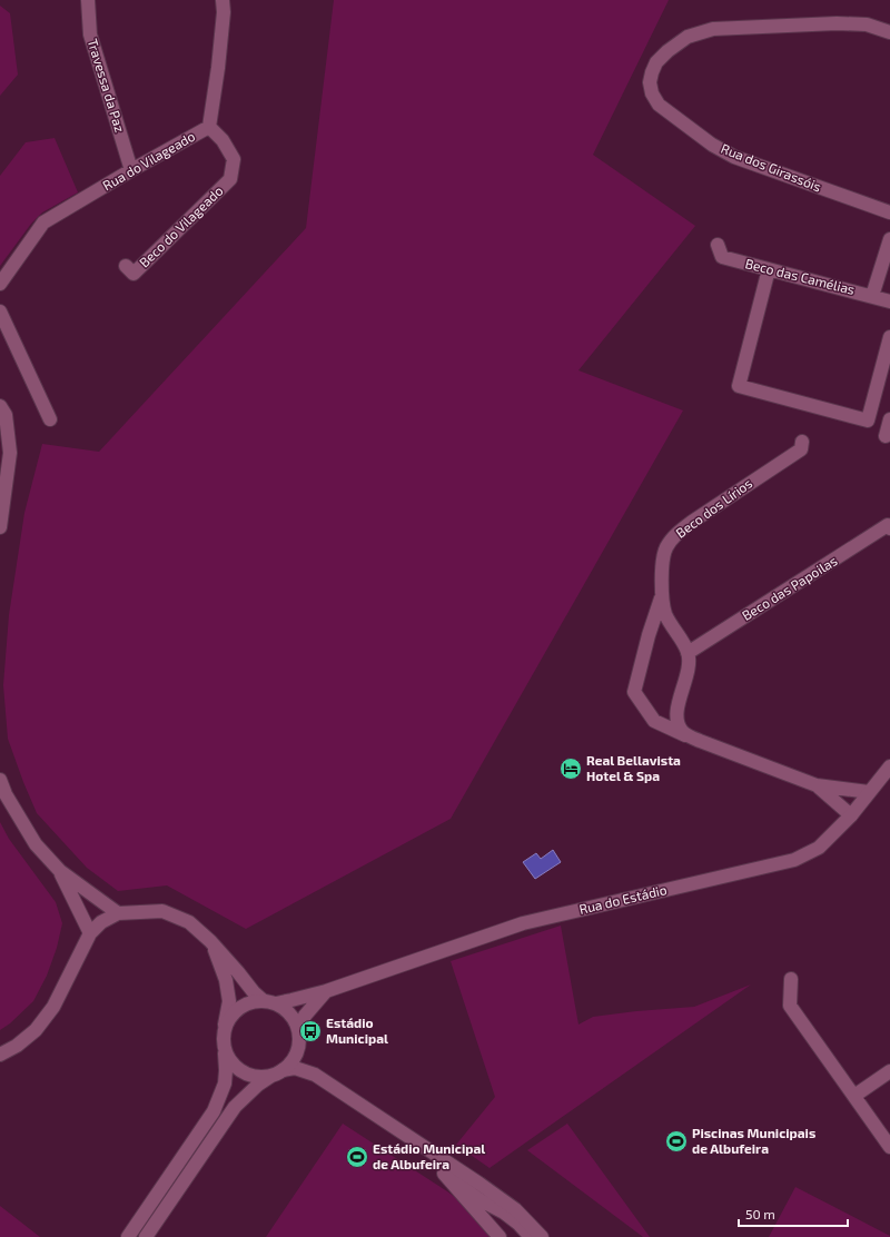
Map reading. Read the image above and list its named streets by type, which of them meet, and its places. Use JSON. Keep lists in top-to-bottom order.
{
  "streets": {
    "street": [
      "Travessa da Paz",
      "Rua do Vilageado",
      "Rua dos Girassóis",
      "Beco do Vilageado",
      "Beco das Camélias",
      "Beco dos Lírios",
      "Beco das Papoilas",
      "Rua do Estádio"
    ]
  },
  "crossings": [
    ["Travessa da Paz", "Rua do Vilageado"],
    ["Rua do Vilageado", "Beco do Vilageado"]
  ],
  "places": {
    "hotel": ["Real Bellavista Hotel & Spa"],
    "bus stop": ["Estádio Municipal"],
    "sports": ["Piscinas Municipais de Albufeira", "Estádio Municipal de Albufeira"]
  },
  "scale_bar": "50 m"
}
